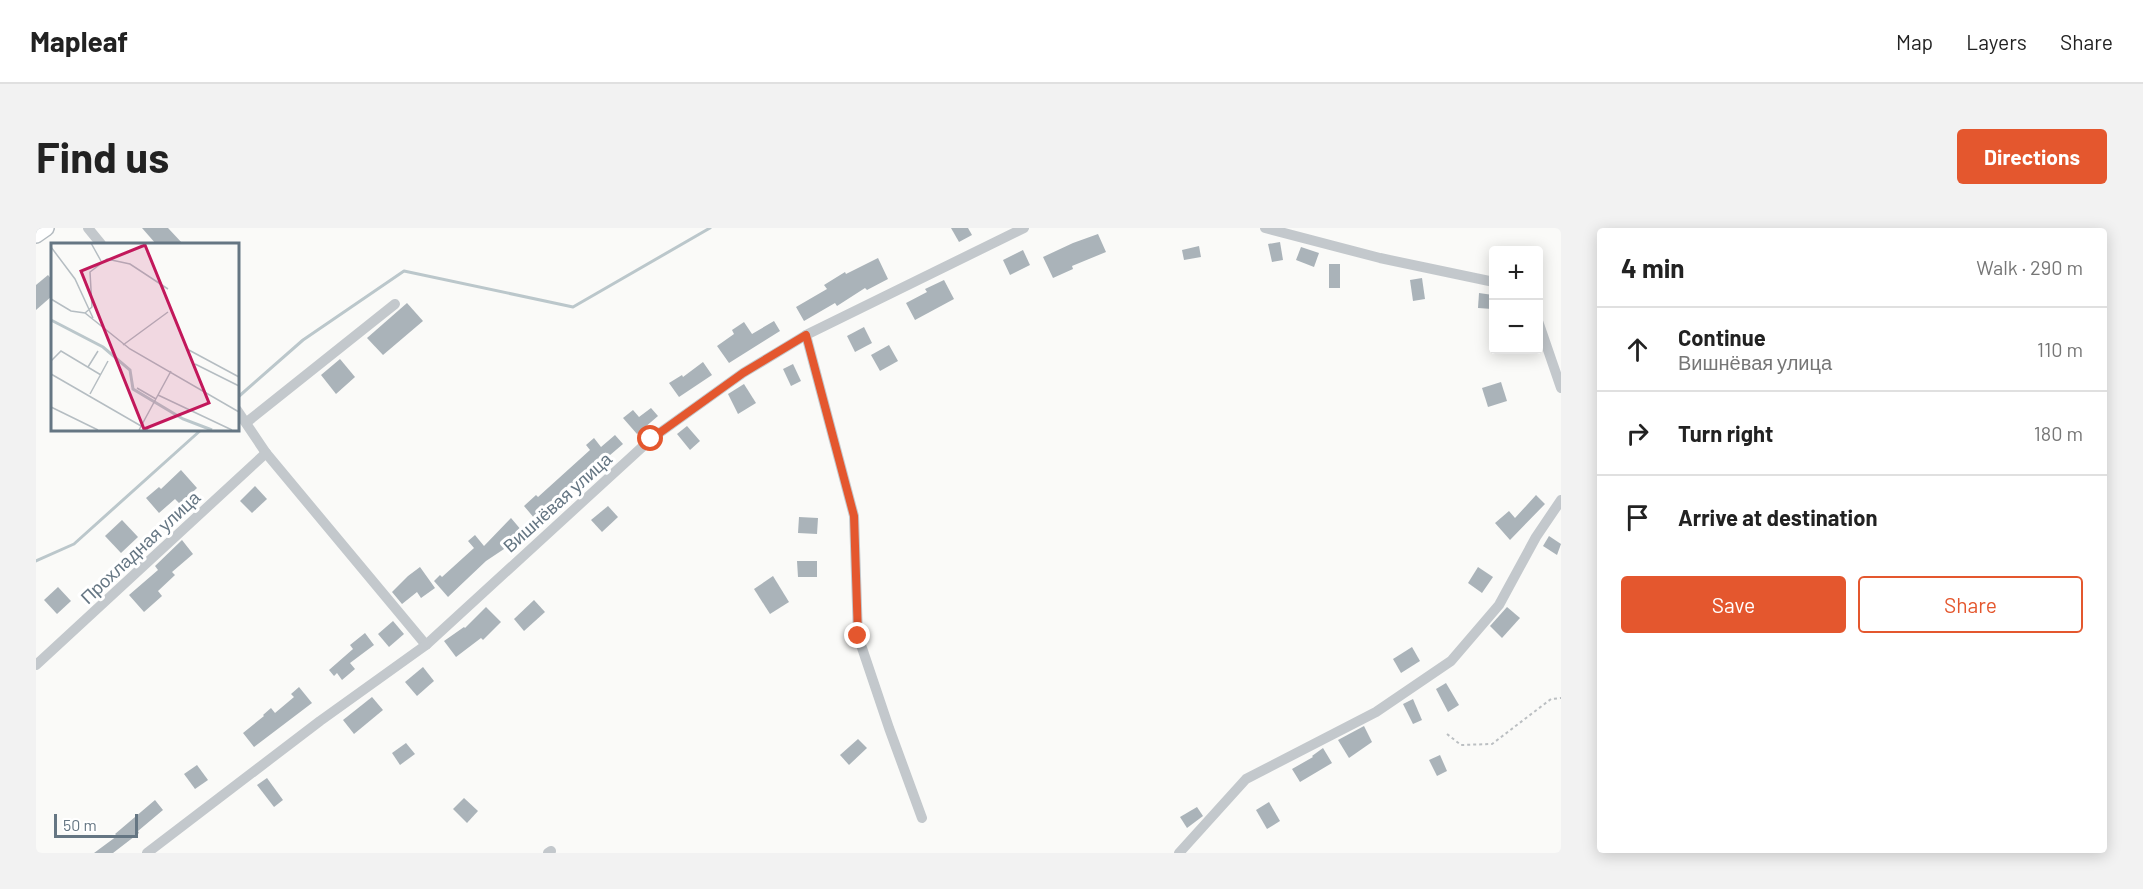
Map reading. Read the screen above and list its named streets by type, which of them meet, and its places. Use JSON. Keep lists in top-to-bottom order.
{
  "streets": {
    "street": ["Вишнёвая улица", "Прохладная улица"]
  },
  "scale_bar": "50 m",
  "page": {
    "header": "Mapleaf",
    "nav": ["Map", "Layers", "Share"],
    "buttons": [
      "Directions",
      ["Save", "Share"]
    ],
    "title": "Find us",
    "heading": ["4 min", "Walk · 290 m"],
    "map_buttons": ["+", "−"],
    "list": [
      ["Continue", "Вишнёвая улица", "110 m"],
      ["Turn right", "180 m"],
      "Arrive at destination"
    ],
    "scale": "50 m"
  }
}
